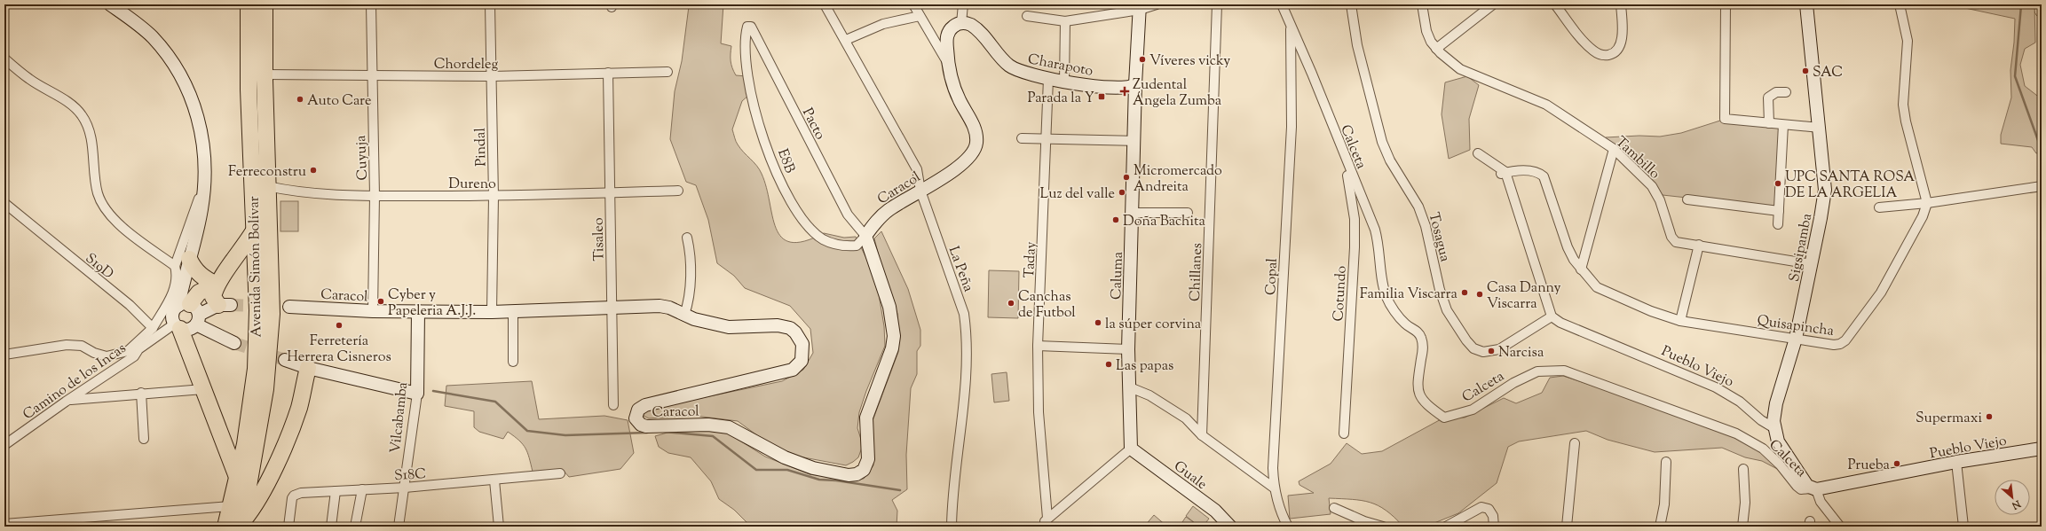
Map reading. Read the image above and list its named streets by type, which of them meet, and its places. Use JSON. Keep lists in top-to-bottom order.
{
  "streets": {
    "highway": ["Avenida Simón Bolívar"],
    "street": [
      "Chordeleg",
      "Charapoto",
      "Pacto",
      "Calceta",
      "Pindal",
      "Tambillo",
      "Cuyuja",
      "E8B",
      "Dureno",
      "Caracol",
      "Tosagua",
      "Tisaleo",
      "Sigsipamba",
      "Taday",
      "S19D",
      "La Peña",
      "Chillanes",
      "Caluma",
      "Copal",
      "Cotundo",
      "Quisapincha",
      "Pueblo Viejo",
      "Camino de los Incas",
      "Vilcabamba",
      "S18C",
      "Guale"
    ]
  },
  "crossings": [
    ["Chordeleg", "Pindal"],
    ["Chordeleg", "Cuyuja"],
    ["Chordeleg", "Tisaleo"],
    ["Chordeleg", "Avenida Simón Bolívar"],
    ["Charapoto", "Taday"],
    ["Charapoto", "Caluma"],
    ["Pacto", "E8B"],
    ["Pacto", "Caracol"],
    ["Calceta", "Copal"],
    ["Calceta", "Cotundo"],
    ["Calceta", "Pueblo Viejo"],
    ["Pindal", "Dureno"],
    ["Pindal", "Caracol"],
    ["Tambillo", "Sigsipamba"],
    ["Cuyuja", "Dureno"],
    ["Cuyuja", "Caracol"],
    ["E8B", "Caracol"],
    ["Dureno", "Tisaleo"],
    ["Dureno", "Avenida Simón Bolívar"],
    ["Caracol", "Tisaleo"],
    ["Caracol", "La Peña"],
    ["Caracol", "Vilcabamba"],
    ["Tosagua", "Pueblo Viejo"],
    ["Sigsipamba", "Quisapincha"],
    ["Sigsipamba", "Pueblo Viejo"],
    ["Caluma", "Guale"],
    ["Vilcabamba", "S18C"]
  ],
  "places": {
    "other": [
      "Víveres vicky",
      "SAC",
      "Auto Care",
      "Ferreconstru",
      "Micromercado Andreita",
      "UPC SANTA ROSA DE LA ARGELIA",
      "Luz del valle",
      "Doña Bachita",
      "Familia Viscarra",
      "Casa Danny Viscarra",
      "Cyber y Papeleria A.J.J.",
      "Canchas de Futbol",
      "la súper corvina",
      "Ferretería Herrera Cisneros",
      "Narcisa",
      "Las papas",
      "Supermaxi",
      "Prueba"
    ],
    "health": ["Zudental Ángela Zumba"],
    "transit": ["Parada la Y"]
  },
  "north": "bottom right"
}
